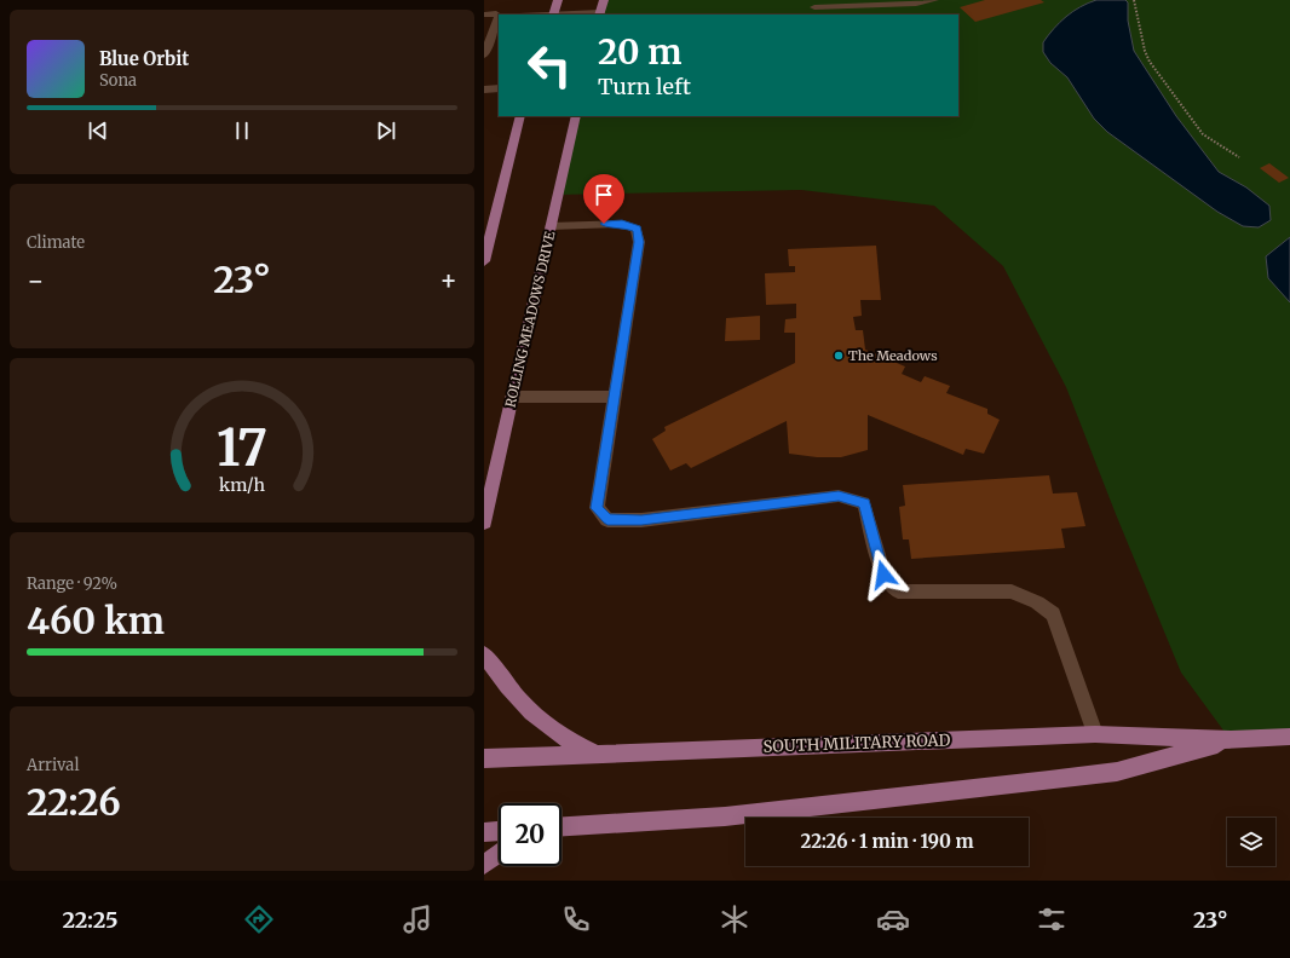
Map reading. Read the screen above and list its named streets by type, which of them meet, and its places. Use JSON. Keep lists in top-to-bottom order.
{
  "streets": {
    "main road": ["ROLLING MEADOWS DRIVE", "SOUTH MILITARY ROAD"]
  },
  "places": ["The Meadows"],
  "page": {
    "turn": ["20 m", "Turn left"],
    "song": ["Blue Orbit", "Sona"],
    "tile": [
      "Climate",
      ["Range · 92%", "460 km"],
      ["Arrival", "22:26"]
    ],
    "heat": ["−", "23°", "+"],
    "limit": "20",
    "trip": "22:26 · 1 min · 190 m",
    "tabs": ["22:25", "23°"],
    "gauge": ["17", "km/h"]
  }
}
